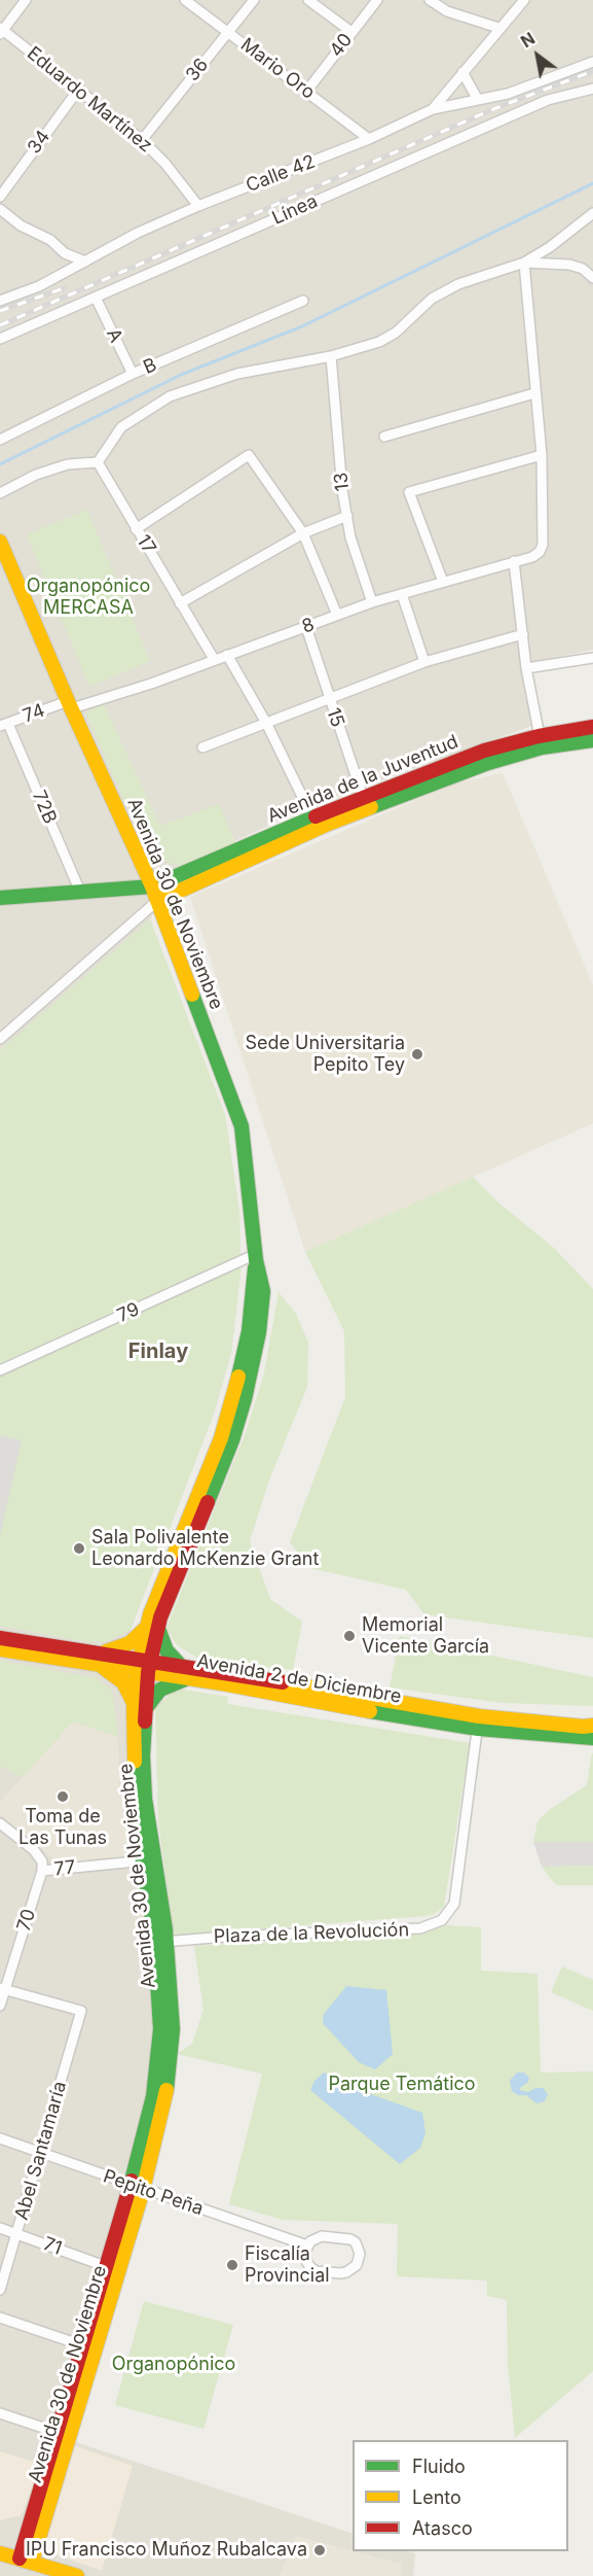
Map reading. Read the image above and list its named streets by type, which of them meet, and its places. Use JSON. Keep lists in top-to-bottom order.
{
  "streets": {
    "main road": ["Avenida de la Juventud", "Avenida 30 de Noviembre", "Avenida 2 de Diciembre"],
    "street": [
      "40",
      "Mario Oro",
      "36",
      "Eduardo Martínez",
      "34",
      "Calle 42",
      "Línea",
      "A",
      "B",
      "13",
      "17",
      "8",
      "74",
      "15",
      "72B",
      "79",
      "77",
      "70",
      "Plaza de la Revolución",
      "Abel Santamaría",
      "Pepito Peña",
      "71"
    ]
  },
  "crossings": [
    ["40", "Mario Oro"],
    ["Mario Oro", "36"],
    ["Mario Oro", "Calle 42"],
    ["36", "Eduardo Martínez"],
    ["Eduardo Martínez", "34"],
    ["Eduardo Martínez", "Calle 42"],
    ["Línea", "A"],
    ["A", "B"],
    ["13", "8"],
    ["17", "8"],
    ["8", "74"],
    ["8", "15"],
    ["8", "Avenida 30 de Noviembre"],
    ["74", "72B"],
    ["74", "Avenida 30 de Noviembre"],
    ["15", "Avenida de la Juventud"],
    ["Avenida de la Juventud", "72B"],
    ["Avenida de la Juventud", "Avenida 30 de Noviembre"],
    ["Avenida 30 de Noviembre", "79"],
    ["Avenida 30 de Noviembre", "Avenida 2 de Diciembre"],
    ["Avenida 30 de Noviembre", "77"],
    ["Avenida 30 de Noviembre", "Plaza de la Revolución"],
    ["Avenida 30 de Noviembre", "Pepito Peña"],
    ["Avenida 30 de Noviembre", "71"],
    ["Avenida 2 de Diciembre", "Plaza de la Revolución"],
    ["77", "70"],
    ["70", "Abel Santamaría"],
    ["Abel Santamaría", "Pepito Peña"],
    ["Abel Santamaría", "71"]
  ],
  "districts": ["Finlay"],
  "parks": ["Organopónico MERCASA", "Parque Temático", "Organopónico"],
  "places": [
    "Sede Universitaria Pepito Tey",
    "Sala Polivalente Leonardo McKenzie Grant",
    "Memorial Vicente García",
    "Toma de Las Tunas",
    "Fiscalía Provincial",
    "IPU Francisco Muñoz Rubalcava"
  ],
  "legend": ["Fluido", "Lento", "Atasco"],
  "north": "top left"
}
